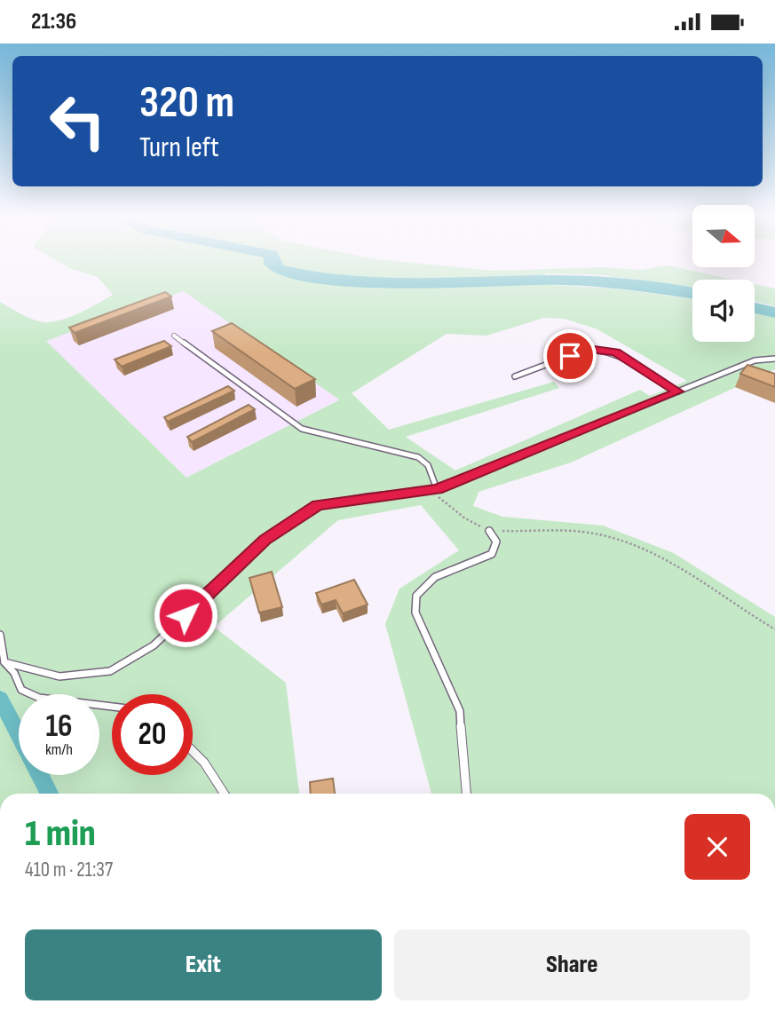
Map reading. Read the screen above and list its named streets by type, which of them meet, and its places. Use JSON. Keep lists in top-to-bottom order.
{
  "north": "right",
  "page": {
    "status": "21:36",
    "turn": ["320 m", "Turn left"],
    "speed": "16 km/h",
    "limit": "20",
    "heading": ["1 min", "410 m · 21:37"],
    "buttons": ["Exit", "Share"]
  }
}
